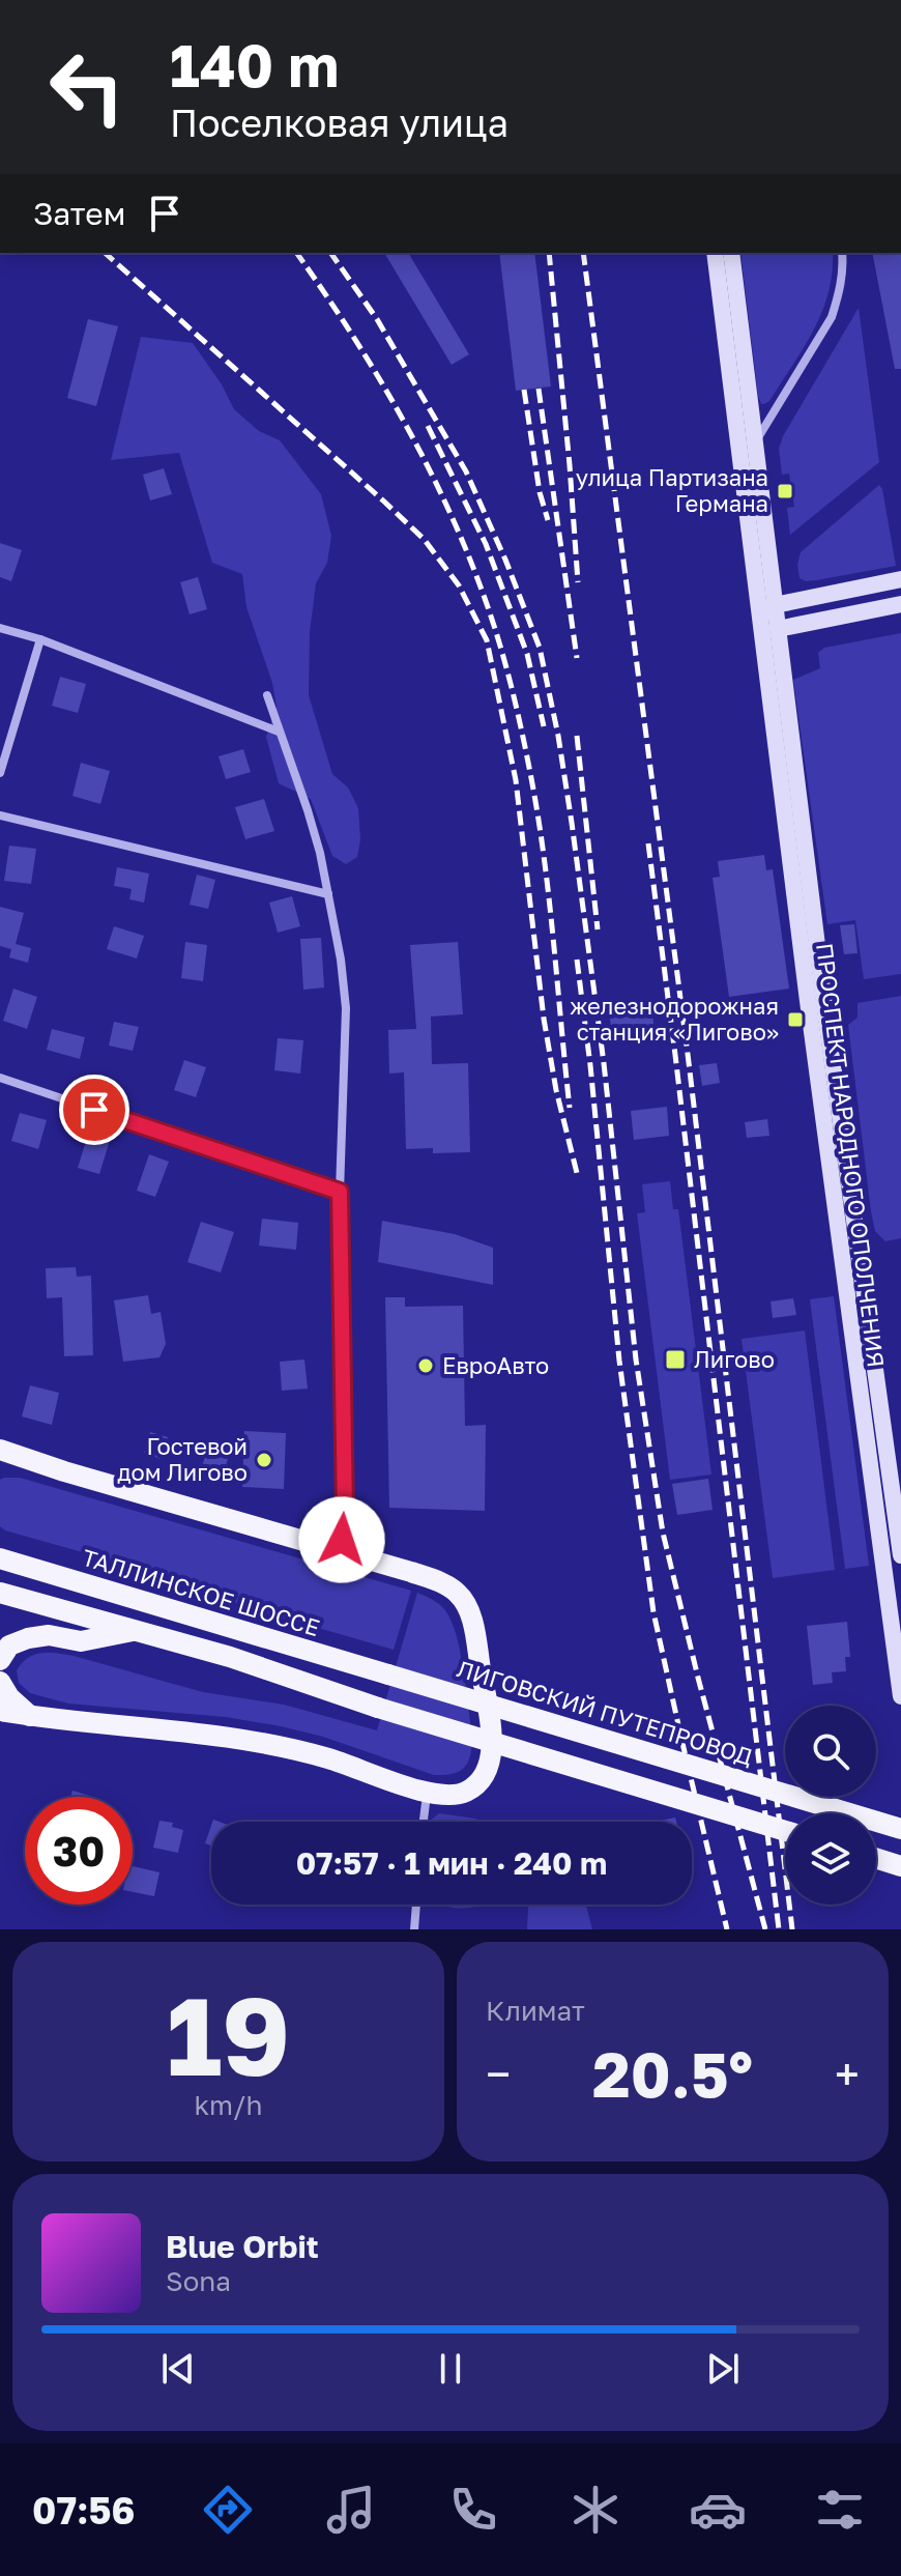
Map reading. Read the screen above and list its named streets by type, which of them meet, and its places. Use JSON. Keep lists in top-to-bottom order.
{
  "streets": {
    "main road": ["ПРОСПЕКТ НАРОДНОГО ОПОЛЧЕНИЯ", "ТАЛЛИНСКОЕ ШОССЕ", "ЛИГОВСКИЙ ПУТЕПРОВОД"]
  },
  "crossings": [
    ["ТАЛЛИНСКОЕ ШОССЕ", "ЛИГОВСКИЙ ПУТЕПРОВОД"]
  ],
  "places": {
    "transit": ["улица Партизана Германа", "железнодорожная станция «Лигово»", "Лигово"],
    "other": ["ЕвроАвто", "Гостевой дом Лигово"]
  },
  "page": {
    "turn": ["140 m", "Поселковая улица"],
    "then": "Затем",
    "limit": "30",
    "trip": "07:57 · 1 мин · 240 m",
    "tile": [
      ["19", "km/h"],
      "Климат"
    ],
    "heat": ["−", "20.5°", "+"],
    "song": ["Blue Orbit", "Sona"],
    "tabs": "07:56"
  }
}
